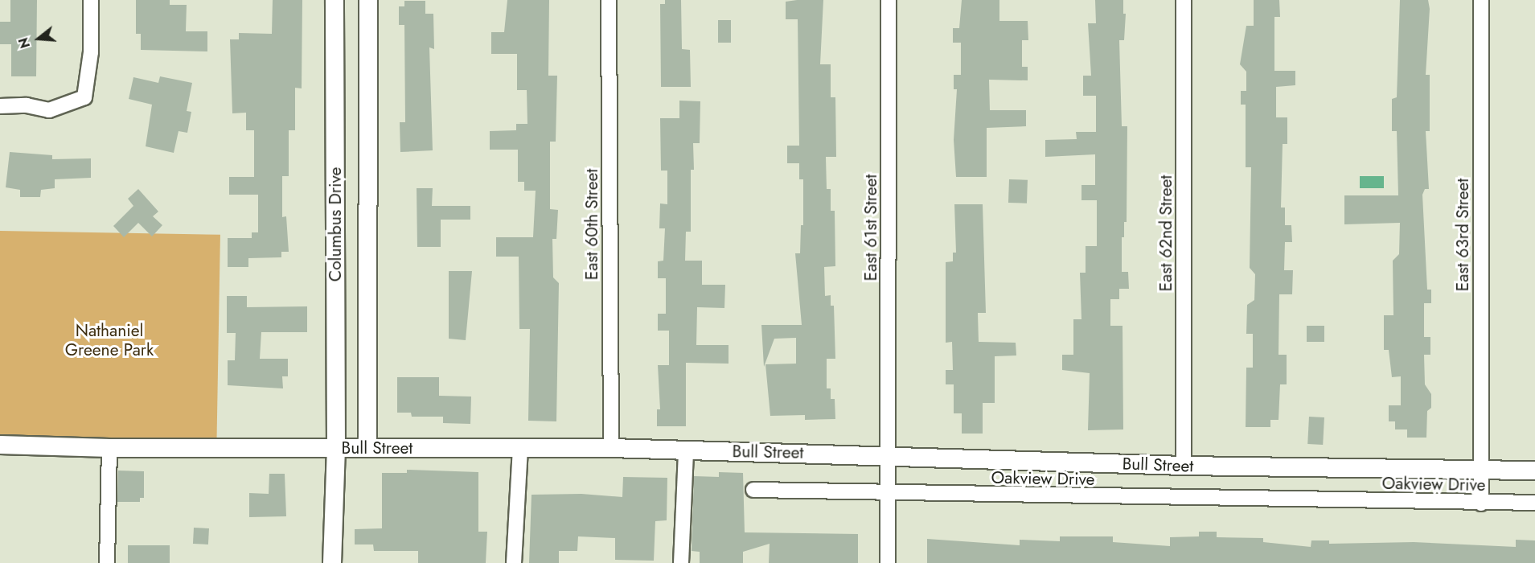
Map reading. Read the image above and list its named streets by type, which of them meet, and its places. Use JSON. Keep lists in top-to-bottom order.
{
  "streets": {
    "street": [
      "Columbus Drive",
      "East 60th Street",
      "East 61st Street",
      "East 62nd Street",
      "East 63rd Street",
      "Bull Street",
      "Oakview Drive"
    ]
  },
  "crossings": [
    ["Columbus Drive", "Bull Street"],
    ["East 60th Street", "Bull Street"],
    ["East 61st Street", "Bull Street"],
    ["East 61st Street", "Oakview Drive"],
    ["East 62nd Street", "Bull Street"],
    ["East 63rd Street", "Bull Street"],
    ["East 63rd Street", "Oakview Drive"]
  ],
  "parks": ["Nathaniel Greene Park"],
  "north": "left"
}
